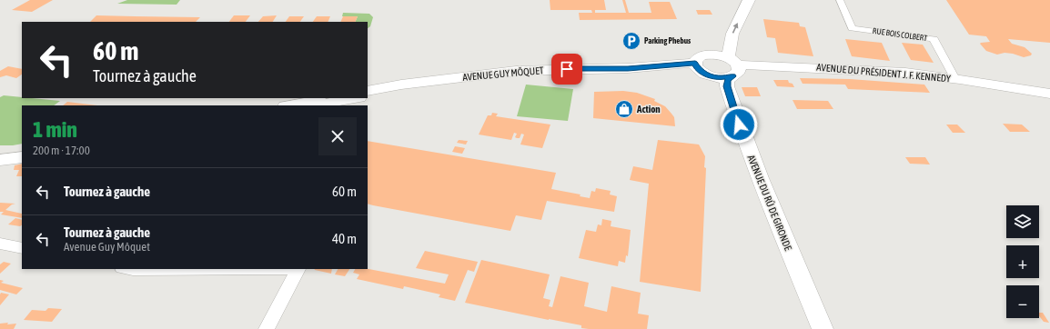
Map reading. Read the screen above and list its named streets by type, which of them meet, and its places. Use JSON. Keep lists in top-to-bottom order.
{
  "streets": {
    "main road": ["AVENUE DU PRÉSIDENT J. F. KENNEDY", "AVENUE GUY MÔQUET", "AVENUE DU RÛ DE GIRONDE"],
    "street": ["RUE BOIS COLBERT"]
  },
  "crossings": [
    ["RUE BOIS COLBERT", "AVENUE DU PRÉSIDENT J. F. KENNEDY"],
    ["AVENUE DU PRÉSIDENT J. F. KENNEDY", "AVENUE GUY MÔQUET"],
    ["AVENUE DU PRÉSIDENT J. F. KENNEDY", "AVENUE DU RÛ DE GIRONDE"],
    ["AVENUE GUY MÔQUET", "AVENUE DU RÛ DE GIRONDE"]
  ],
  "places": {
    "parking": ["Parking Phebus"],
    "shop": ["Action"]
  },
  "page": {
    "turn": ["60 m", "Tournez à gauche"],
    "heading": ["1 min", "200 m · 17:00"],
    "list": [
      {
        "name": "Tournez à gauche",
        "value": "60 m"
      },
      {
        "name": "Tournez à gauche",
        "note": "Avenue Guy Môquet",
        "value": "40 m"
      }
    ],
    "map_buttons": ["+", "−"]
  }
}
